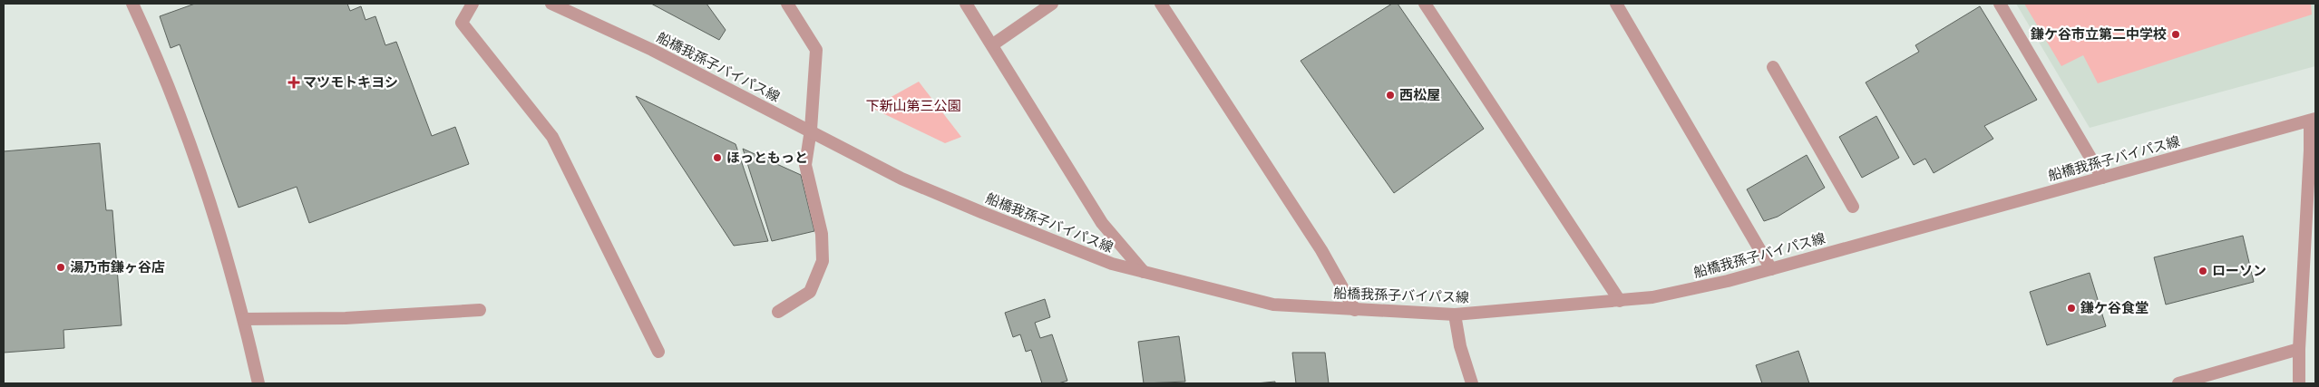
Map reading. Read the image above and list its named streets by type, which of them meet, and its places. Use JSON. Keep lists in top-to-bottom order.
{
  "streets": {
    "street": ["船橋我孫子バイパス線"]
  },
  "parks": ["下新山第三公園"],
  "places": {
    "other": [
      "鎌ケ谷市立第二中学校",
      "西松屋",
      "ほっともっと",
      "湯乃市鎌ヶ谷店",
      "ローソン",
      "鎌ケ谷食堂"
    ],
    "health": ["マツモトキヨシ"]
  }
}
